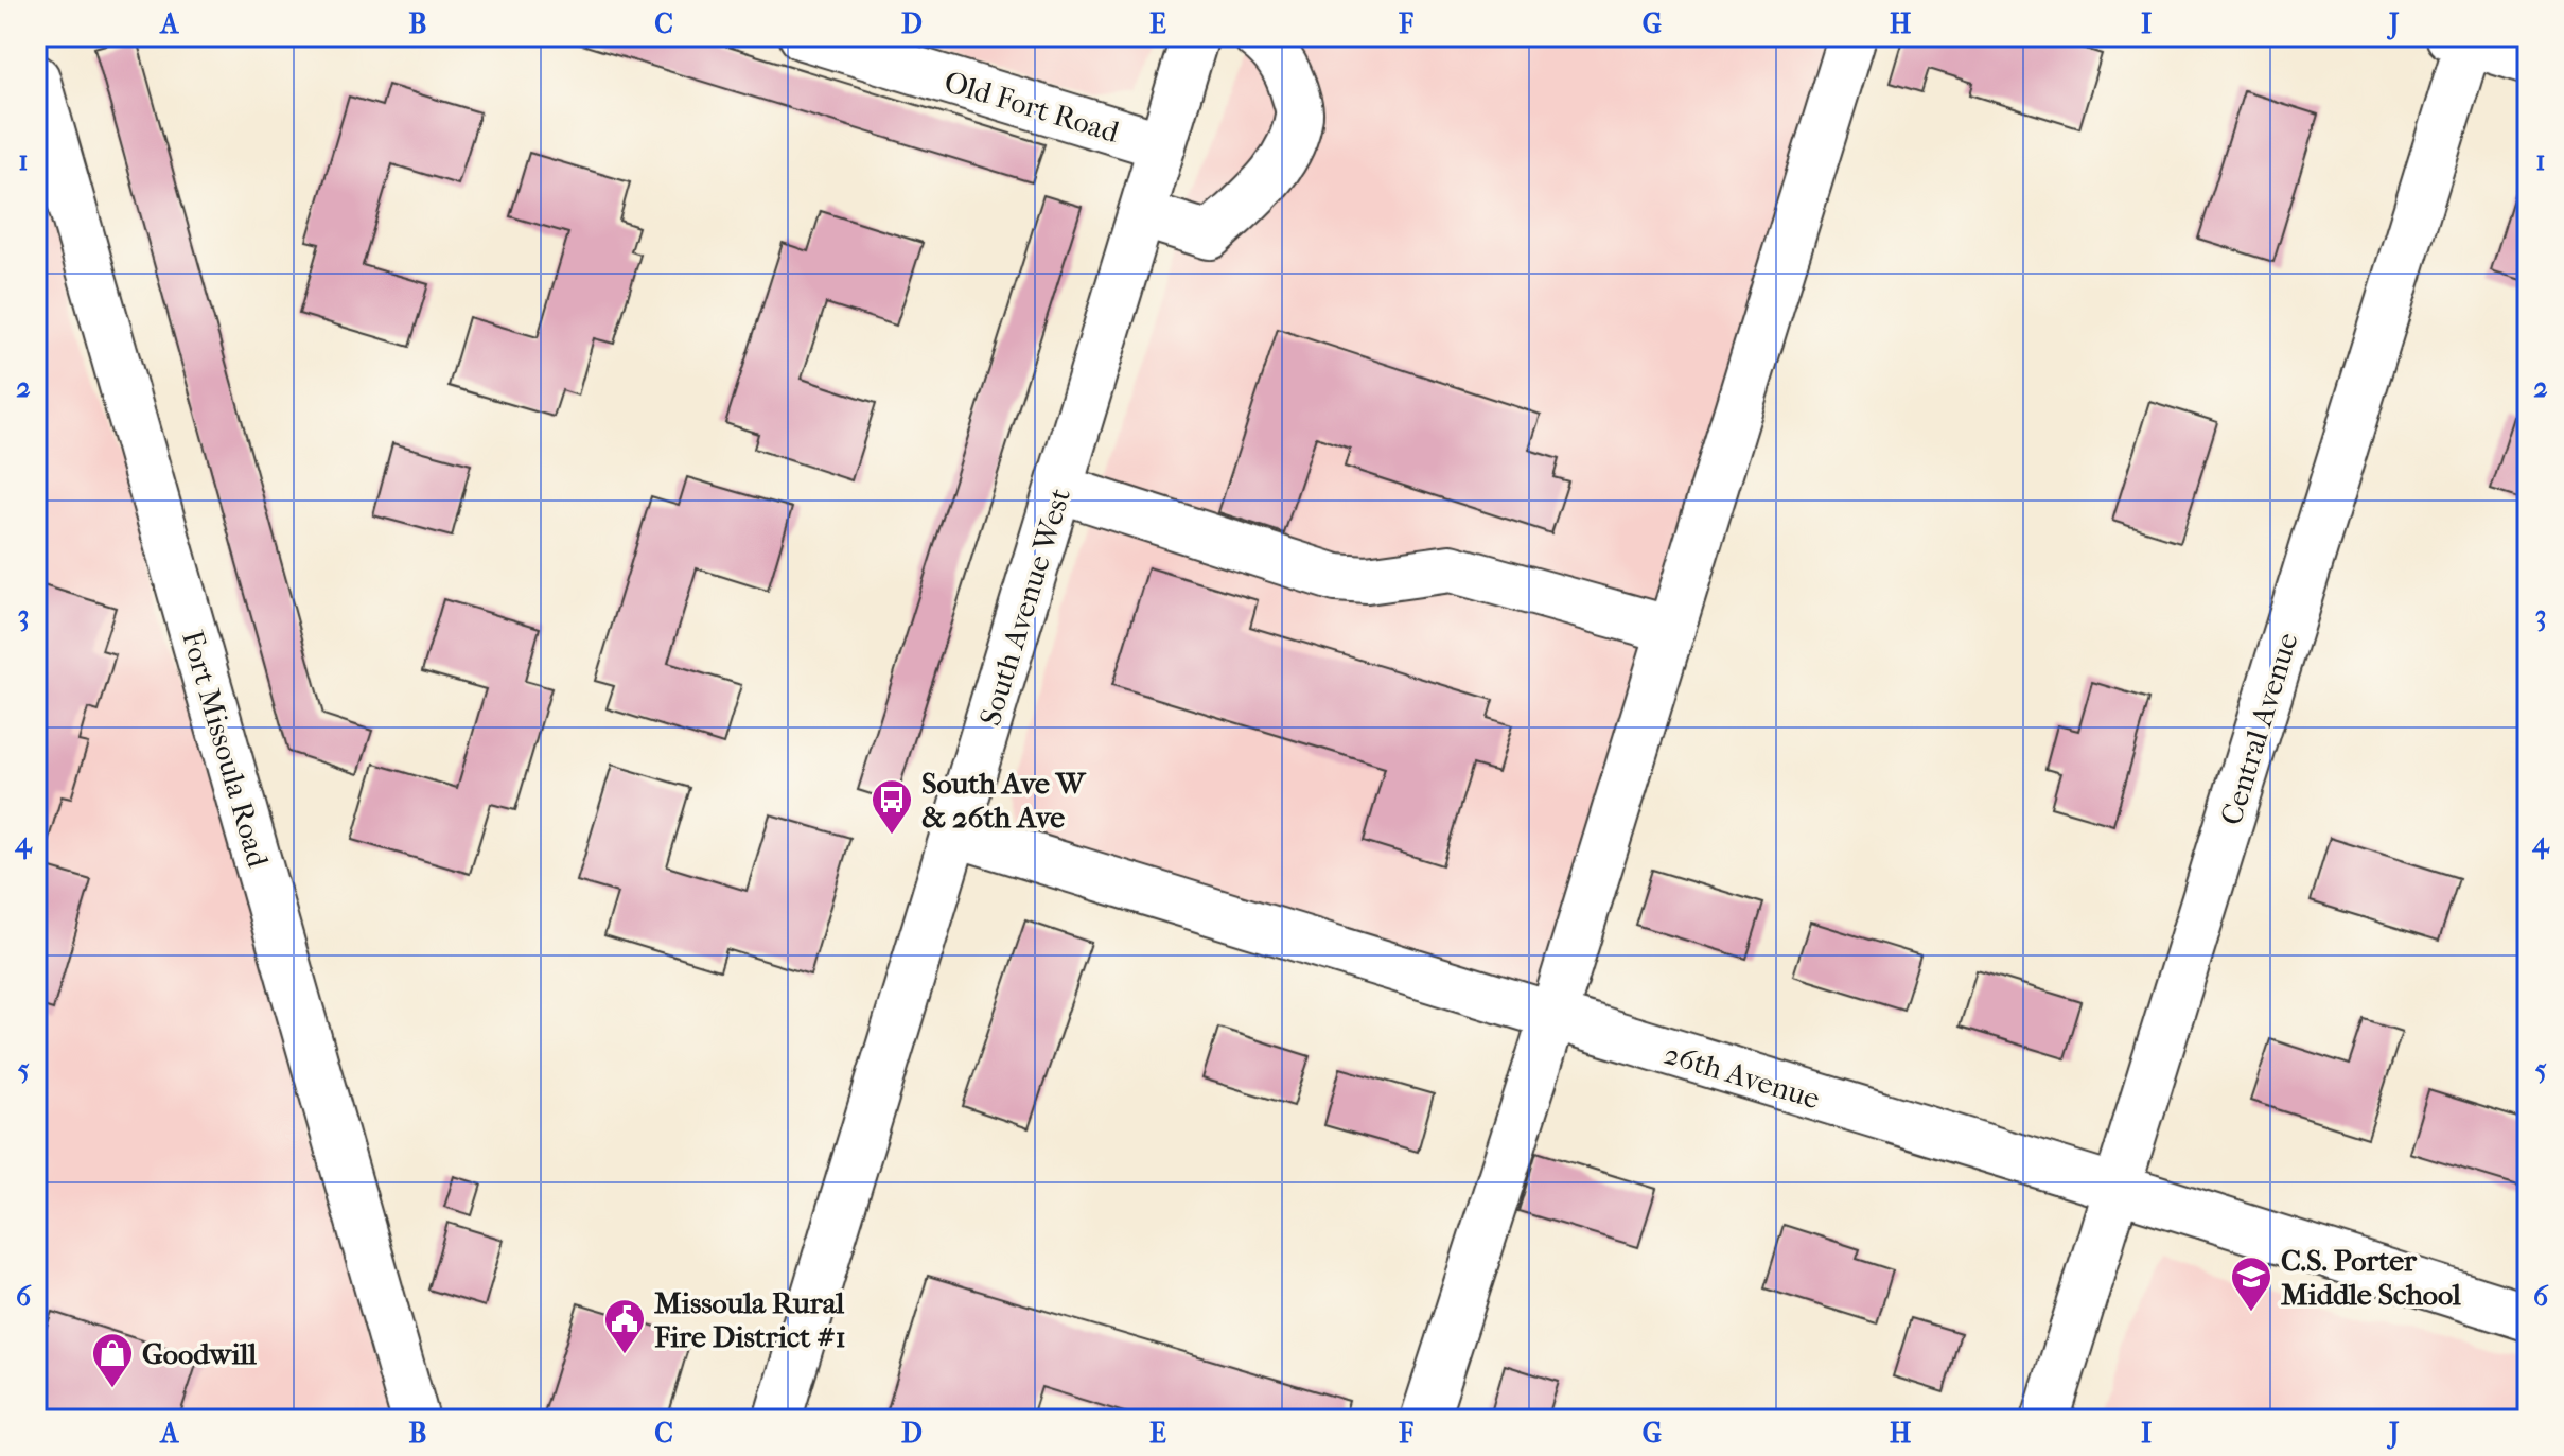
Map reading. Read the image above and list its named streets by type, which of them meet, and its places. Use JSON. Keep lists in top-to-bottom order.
{
  "streets": {
    "street": [
      "Old Fort Road",
      "South Avenue West",
      "Central Avenue",
      "Fort Missoula Road",
      "26th Avenue"
    ]
  },
  "crossings": [
    ["Old Fort Road", "South Avenue West"],
    ["South Avenue West", "26th Avenue"],
    ["Central Avenue", "26th Avenue"]
  ],
  "places": {
    "bus stop": ["South Ave W & 26th Ave"],
    "school or university": ["C.S. Porter Middle School"],
    "public building": ["Missoula Rural Fire District #1"],
    "shop": ["Goodwill"]
  },
  "grid": {
    "columns": [
      "A",
      "B",
      "C",
      "D",
      "E",
      "F",
      "G",
      "H",
      "I",
      "J"
    ],
    "rows": [
      "1",
      "2",
      "3",
      "4",
      "5",
      "6"
    ]
  }
}
